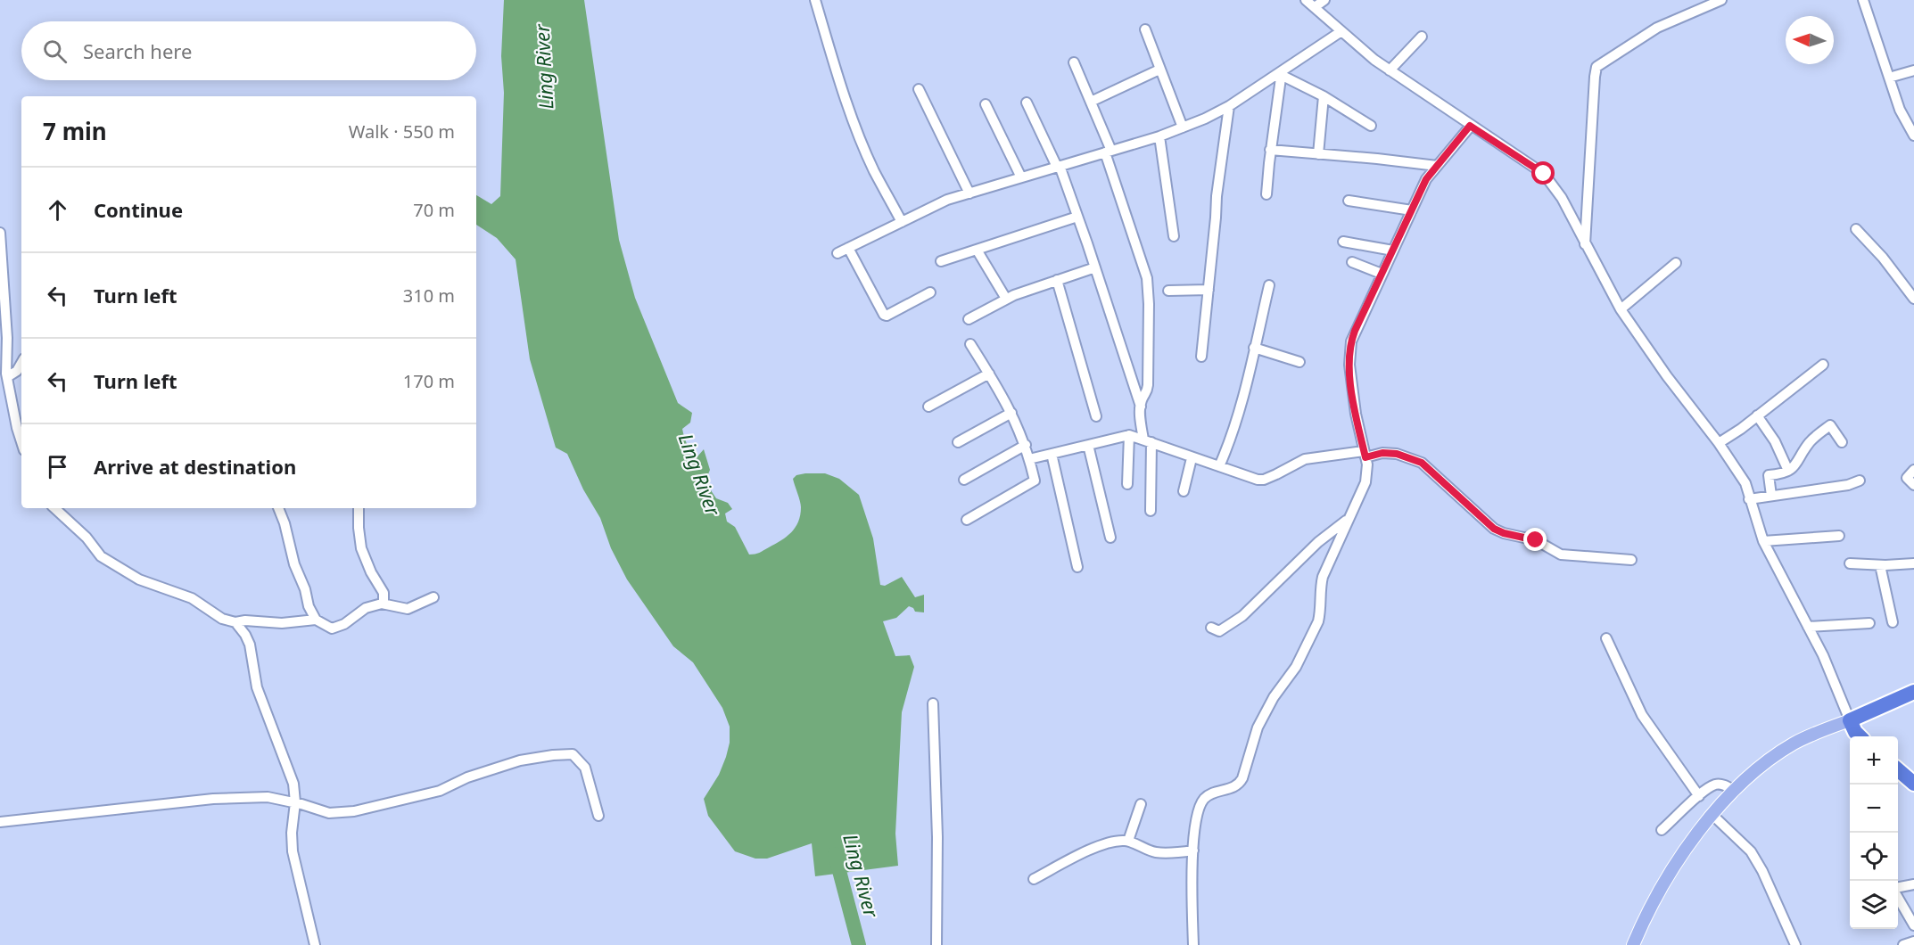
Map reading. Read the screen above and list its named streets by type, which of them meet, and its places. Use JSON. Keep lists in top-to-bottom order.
{
  "water": ["Ling River"],
  "north": "left",
  "page": {
    "search": "Search here",
    "heading": ["7 min", "Walk · 550 m"],
    "list": [
      ["Continue", "70 m"],
      ["Turn left", "310 m"],
      ["Turn left", "170 m"],
      "Arrive at destination"
    ],
    "map_buttons": ["+", "−"]
  }
}
